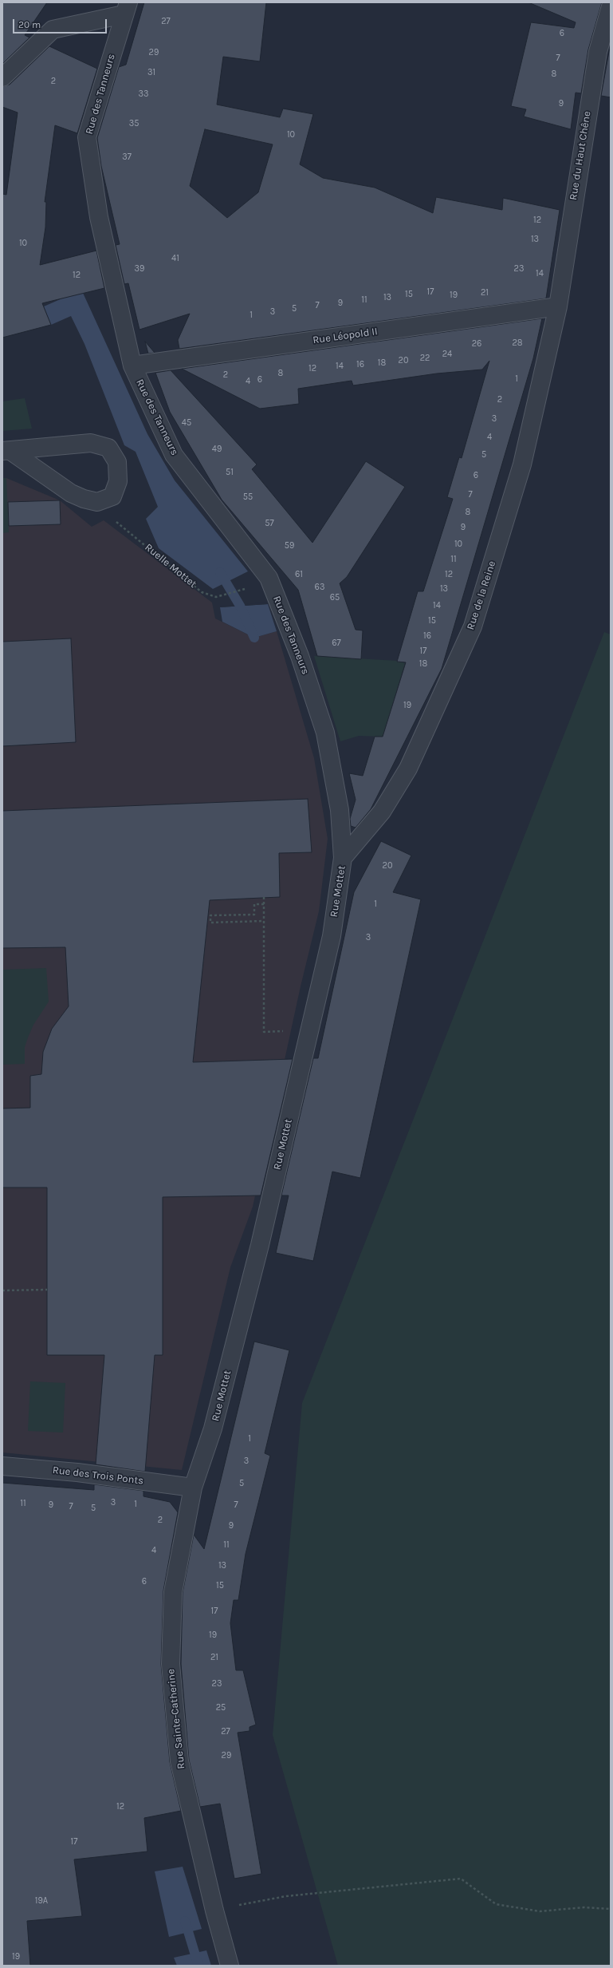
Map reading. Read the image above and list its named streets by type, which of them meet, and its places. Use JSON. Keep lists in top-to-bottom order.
{
  "streets": {
    "street": [
      "Rue des Tanneurs",
      "Rue du Haut Chêne",
      "Rue Léopold II",
      "Rue de la Reine",
      "Rue Mottet",
      "Rue des Trois Ponts",
      "Rue Sainte-Catherine"
    ],
    "path": ["Ruelle Mottet"]
  },
  "crossings": [
    ["Rue des Tanneurs", "Rue Léopold II"],
    ["Rue des Tanneurs", "Rue de la Reine"],
    ["Rue des Tanneurs", "Rue Mottet"],
    ["Rue du Haut Chêne", "Rue Léopold II"],
    ["Rue du Haut Chêne", "Rue de la Reine"],
    ["Rue Léopold II", "Rue de la Reine"],
    ["Rue de la Reine", "Rue Mottet"],
    ["Rue Mottet", "Rue des Trois Ponts"],
    ["Rue Mottet", "Rue Sainte-Catherine"],
    ["Rue des Trois Ponts", "Rue Sainte-Catherine"]
  ],
  "house_numbers": [
    "27",
    "6",
    "29",
    "7",
    "31",
    "8",
    "2",
    "33",
    "9",
    "35",
    "10",
    "37",
    "12",
    "13",
    "10",
    "41",
    "39",
    "23",
    "14",
    "12",
    "17",
    "21",
    "15",
    "19",
    "13",
    "11",
    "9",
    "7",
    "5",
    "3",
    "1",
    "28",
    "26",
    "24",
    "22",
    "20",
    "18",
    "16",
    "14",
    "12",
    "8",
    "2",
    "1",
    "6",
    "4",
    "2",
    "3",
    "45",
    "4",
    "49",
    "5",
    "51",
    "6",
    "7",
    "55",
    "8",
    "57",
    "9",
    "10",
    "59",
    "11",
    "61",
    "12",
    "63",
    "13",
    "65",
    "14",
    "15",
    "16",
    "67",
    "17",
    "18",
    "19",
    "20",
    "1",
    "3",
    "1",
    "3",
    "5",
    "3",
    "11",
    "1",
    "9",
    "7",
    "7",
    "5",
    "2",
    "9",
    "11",
    "4",
    "13",
    "6",
    "15",
    "17",
    "19",
    "21",
    "23",
    "25",
    "27",
    "29",
    "12",
    "17",
    "19A",
    "19"
  ],
  "scale_bar": "20 m"
}
